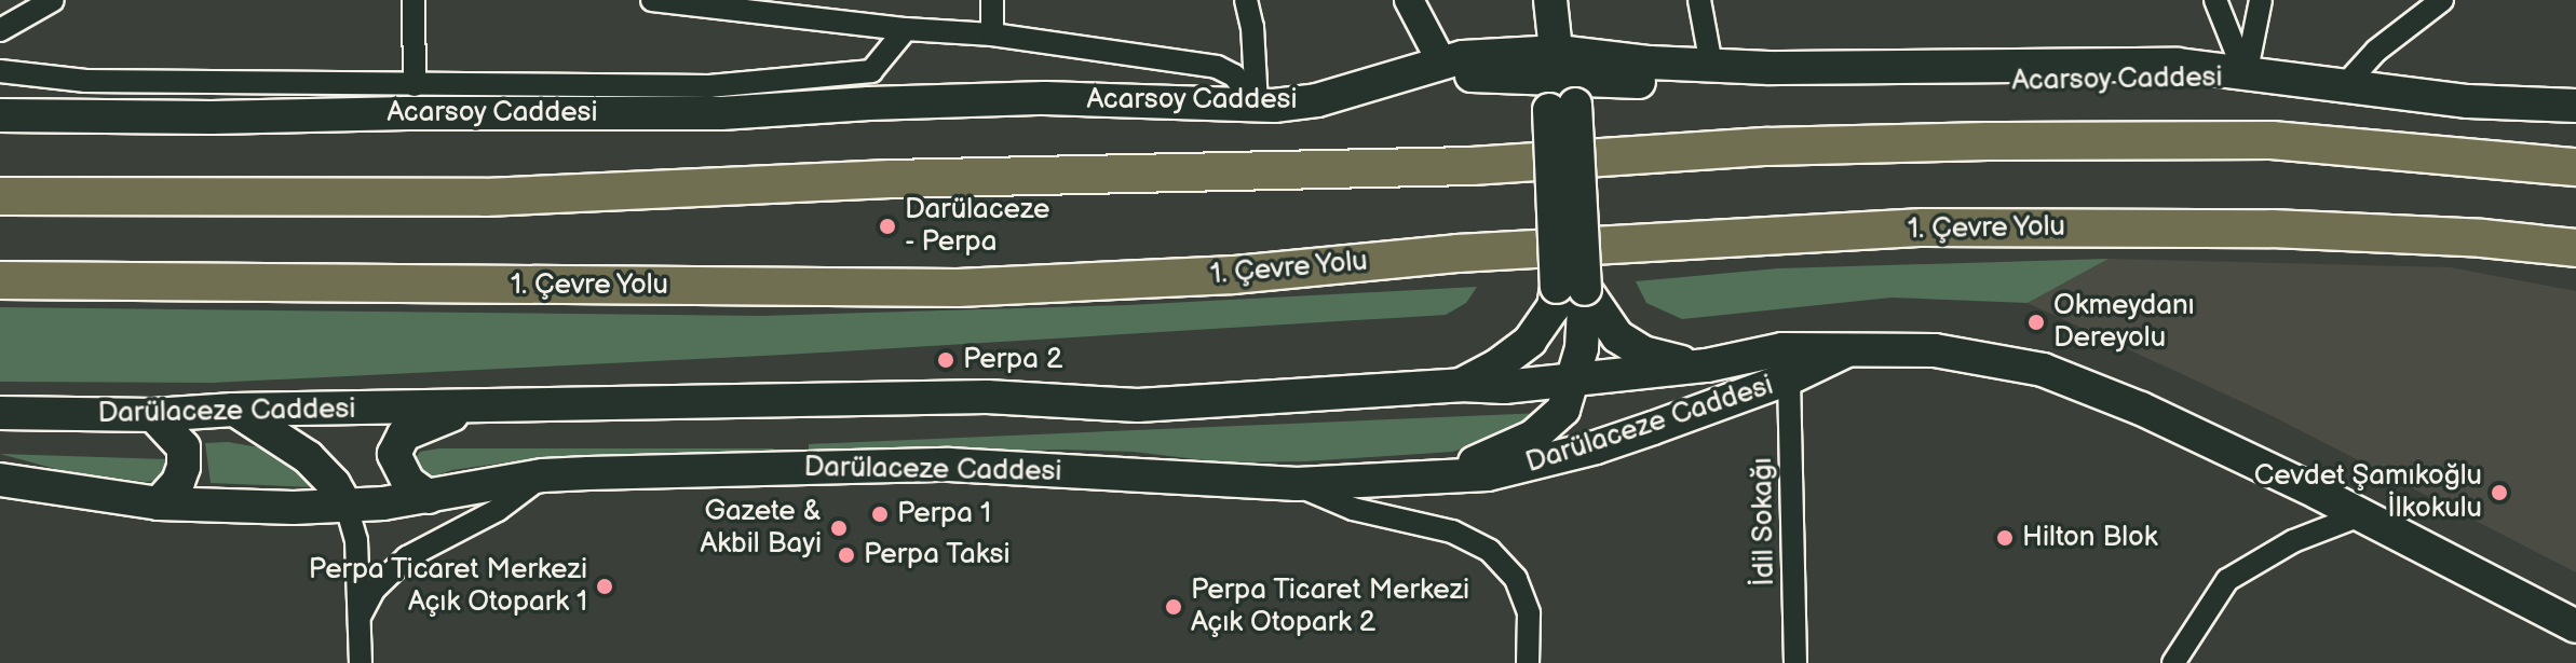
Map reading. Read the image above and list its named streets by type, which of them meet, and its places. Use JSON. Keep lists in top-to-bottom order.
{
  "streets": {
    "highway": ["1. Çevre Yolu"],
    "main road": ["Acarsoy Caddesi", "Darülaceze Caddesi"],
    "street": ["İdil Sokağı"]
  },
  "crossings": [
    ["Darülaceze Caddesi", "İdil Sokağı"]
  ],
  "places": [
    "Darülaceze - Perpa",
    "Okmeydanı Dereyolu",
    "Perpa 2",
    "Cevdet Şamıkoğlu İlkokulu",
    "Perpa 1",
    "Gazete & Akbil Bayi",
    "Hilton Blok",
    "Perpa Taksi",
    "Perpa Ticaret Merkezi Açık Otopark 1",
    "Perpa Ticaret Merkezi Açık Otopark 2"
  ]
}
